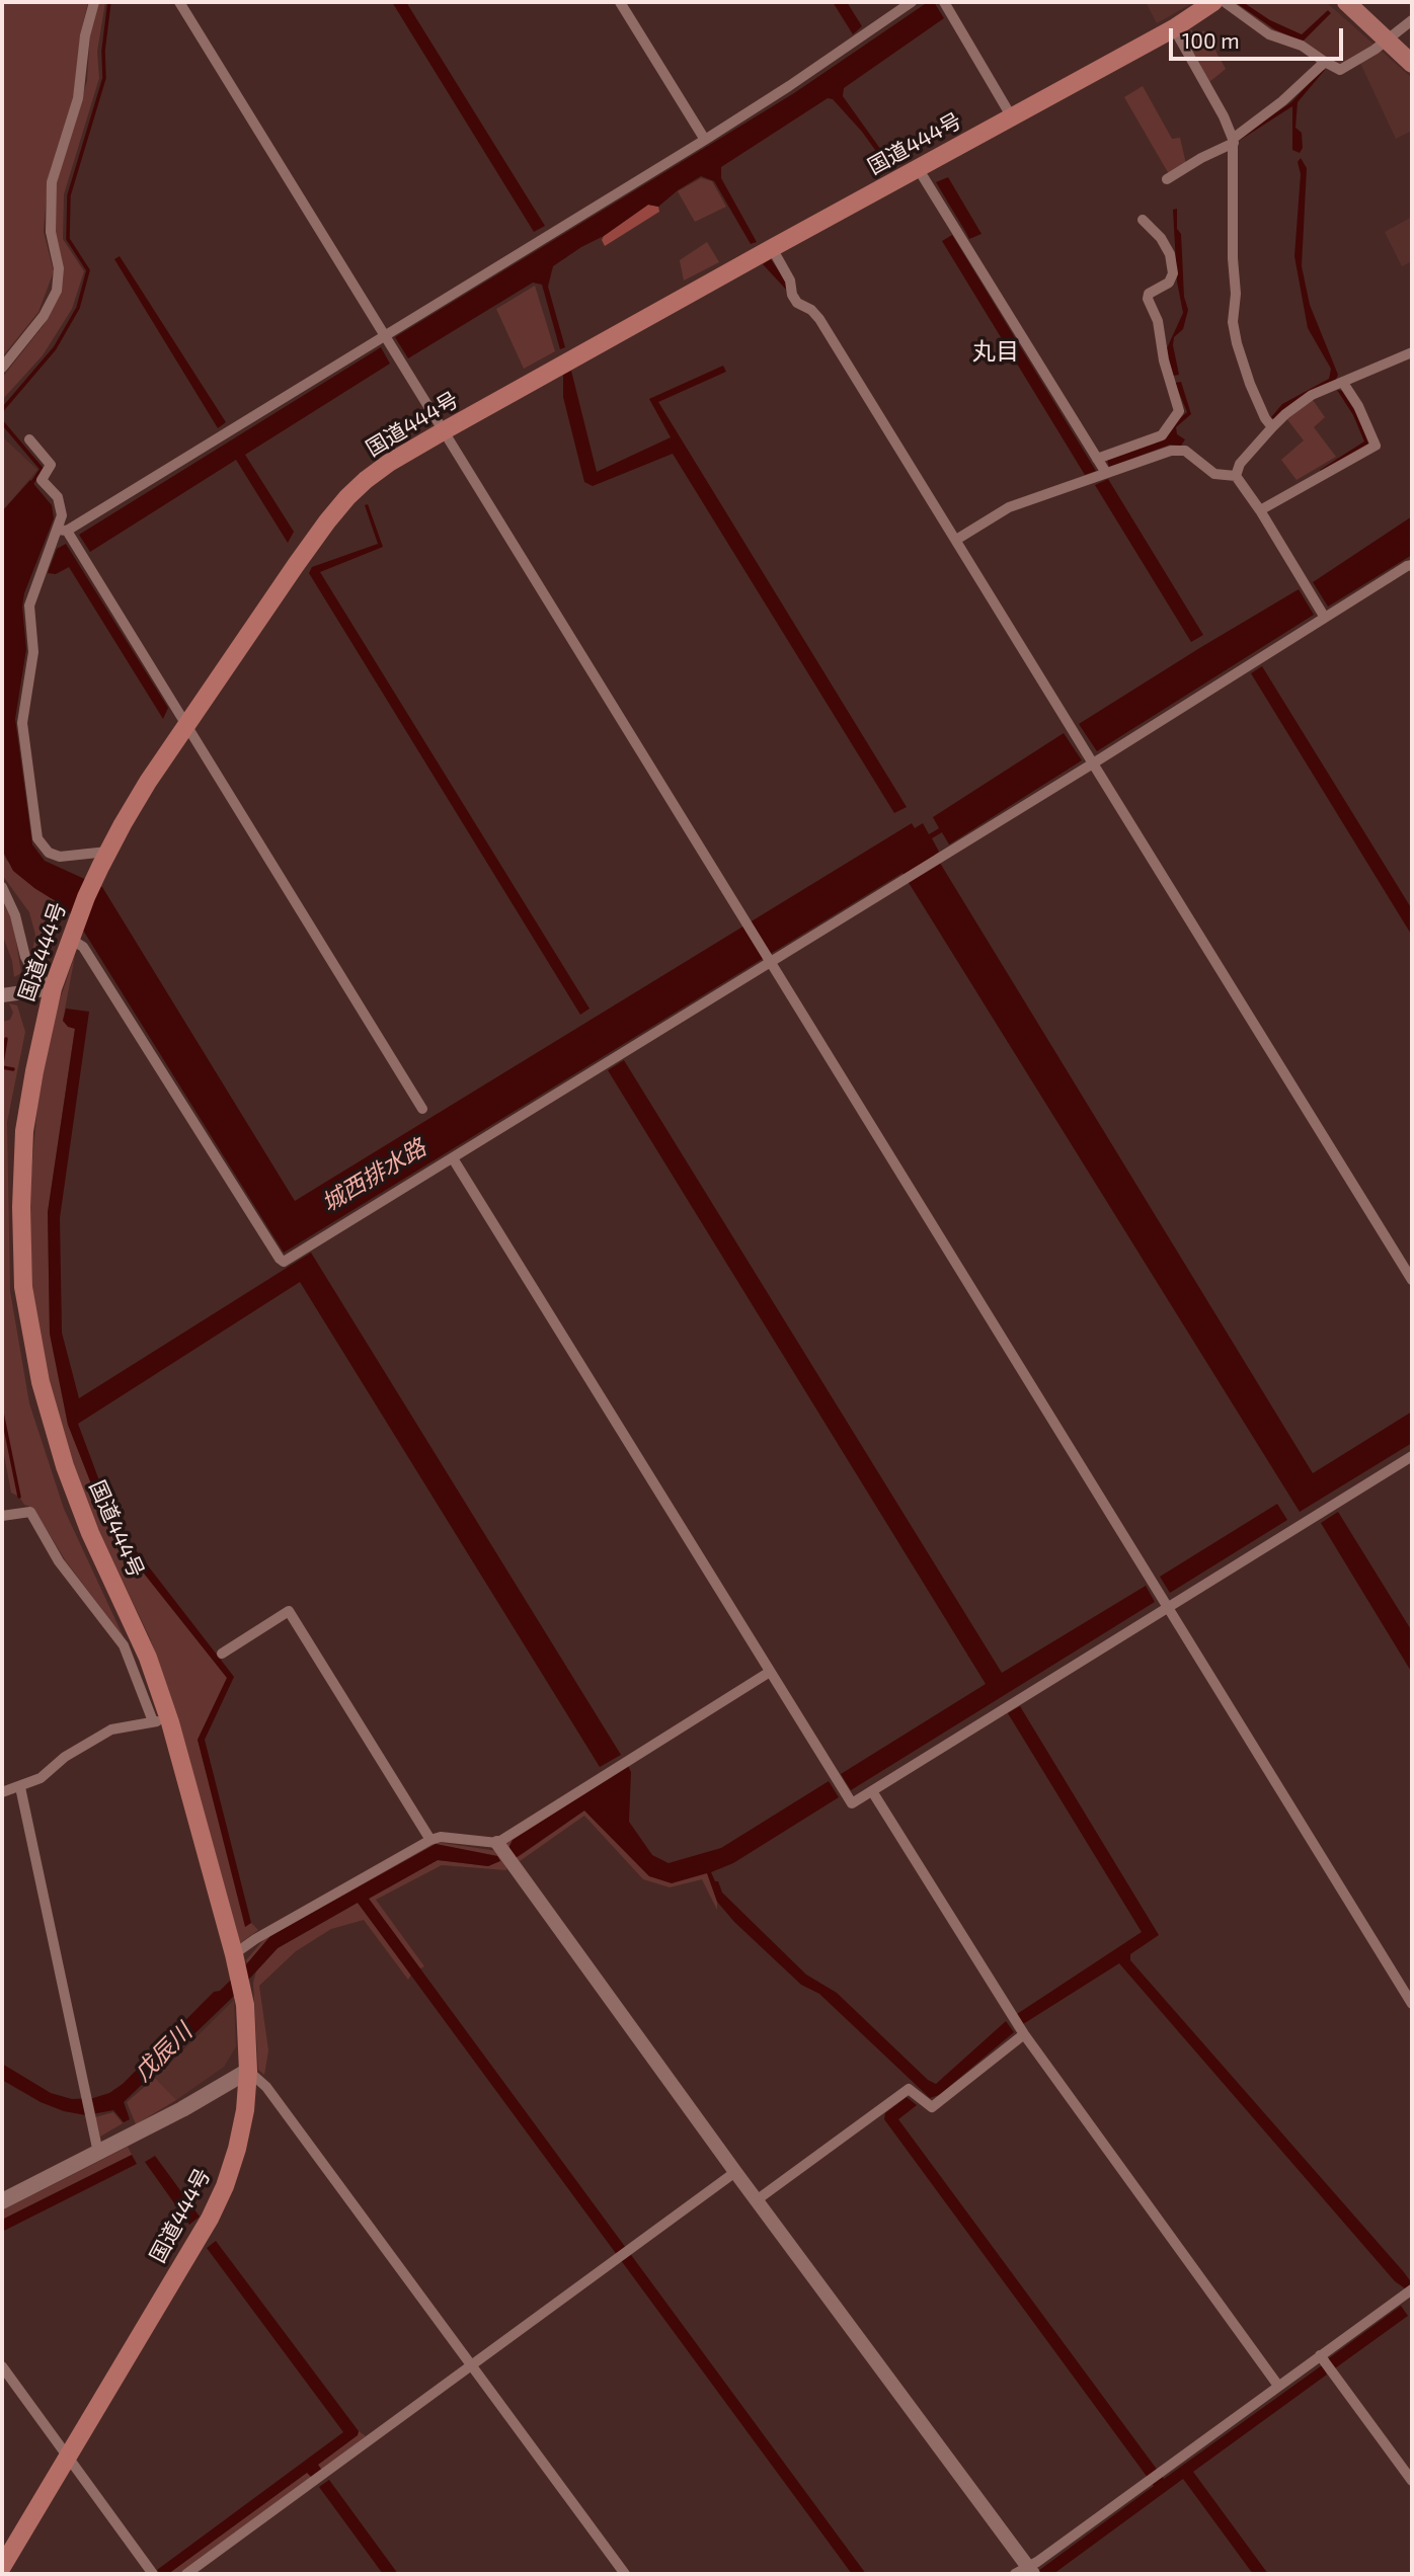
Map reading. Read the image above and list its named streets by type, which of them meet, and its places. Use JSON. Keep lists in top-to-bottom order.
{
  "streets": {
    "highway": ["国道444号"]
  },
  "districts": ["丸目"],
  "water": ["城西排水路", "戊辰川"],
  "scale_bar": "100 m"
}
